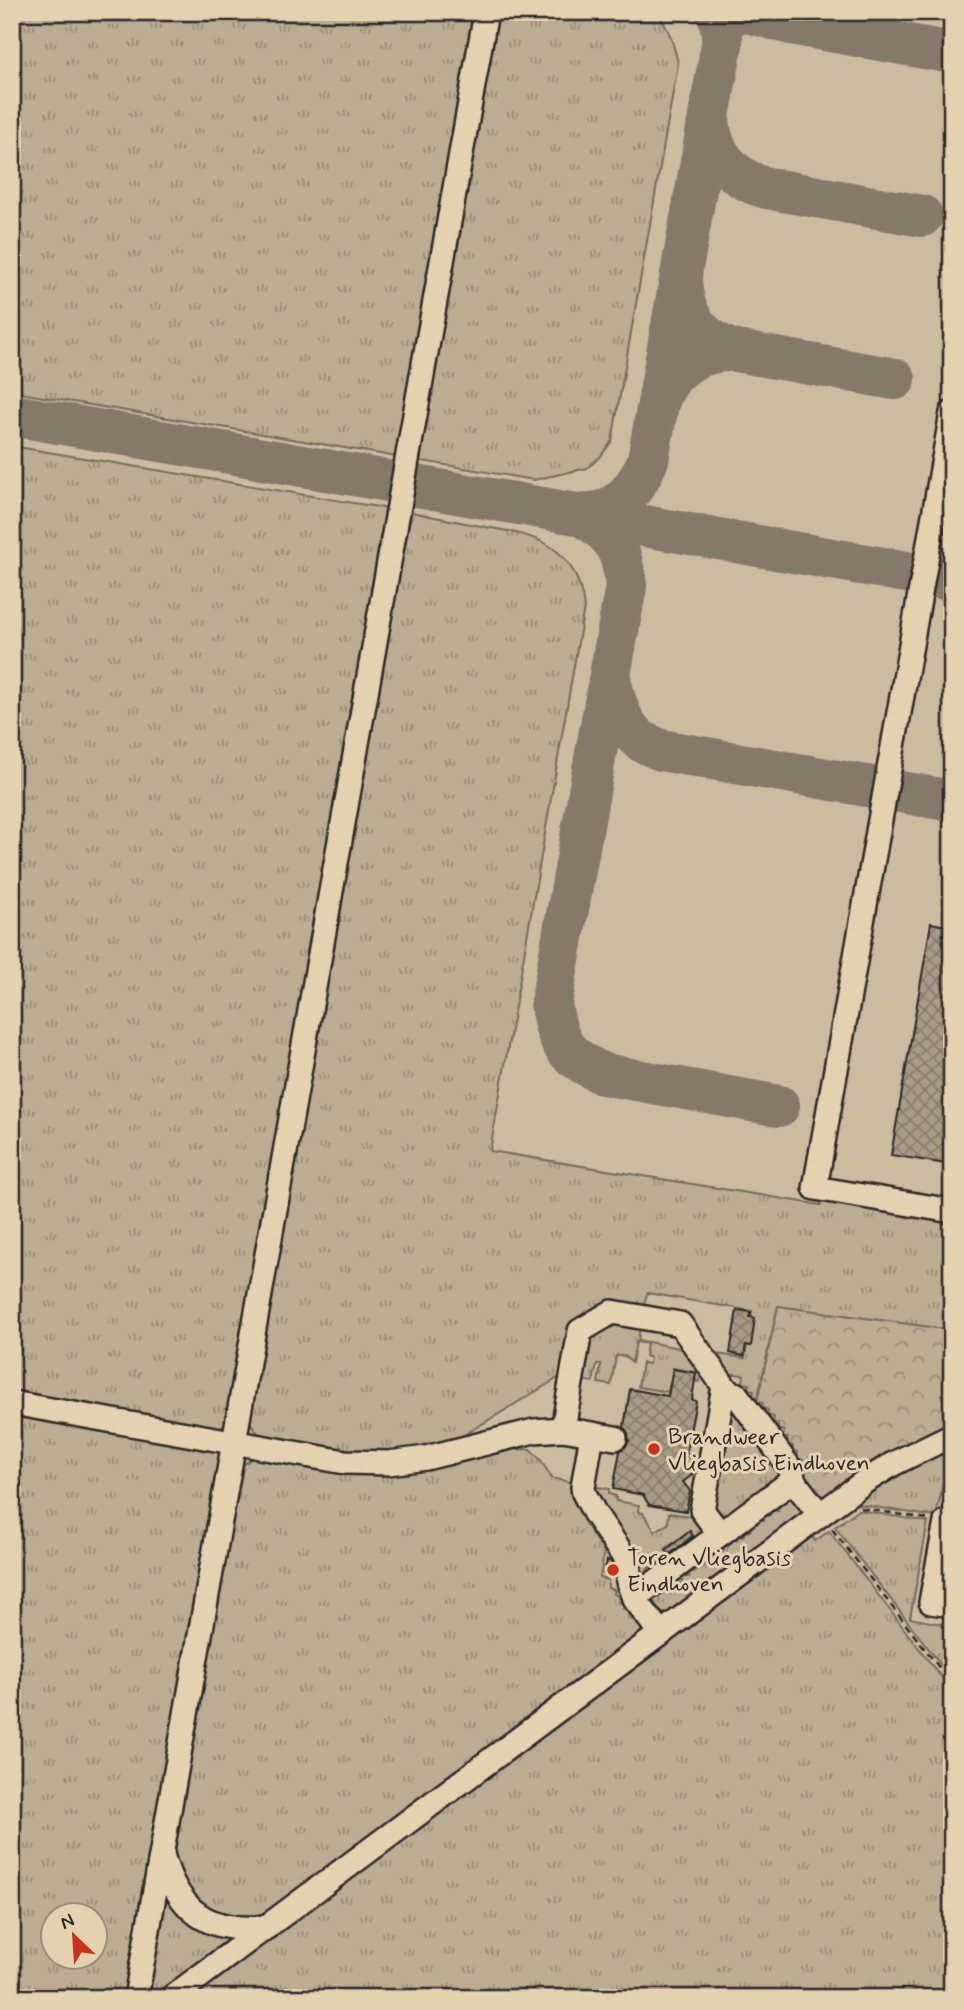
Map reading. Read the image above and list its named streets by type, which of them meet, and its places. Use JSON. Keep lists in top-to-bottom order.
{
  "places": ["Brandweer Vliegbasis Eindhoven", "Toren Vliegbasis Eindhoven"],
  "north": "top left"
}
